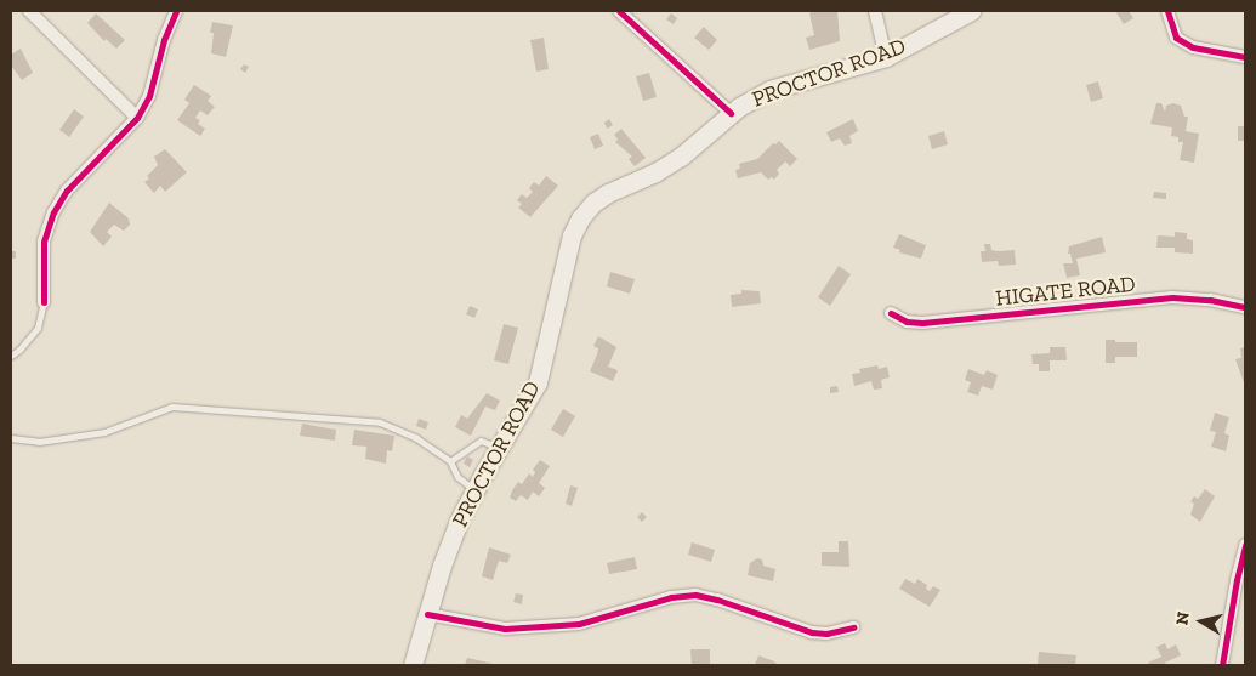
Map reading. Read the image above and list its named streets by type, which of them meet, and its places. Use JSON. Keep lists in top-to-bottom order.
{
  "streets": {
    "main road": ["PROCTOR ROAD"],
    "street": ["HIGATE ROAD"]
  },
  "north": "left"
}
